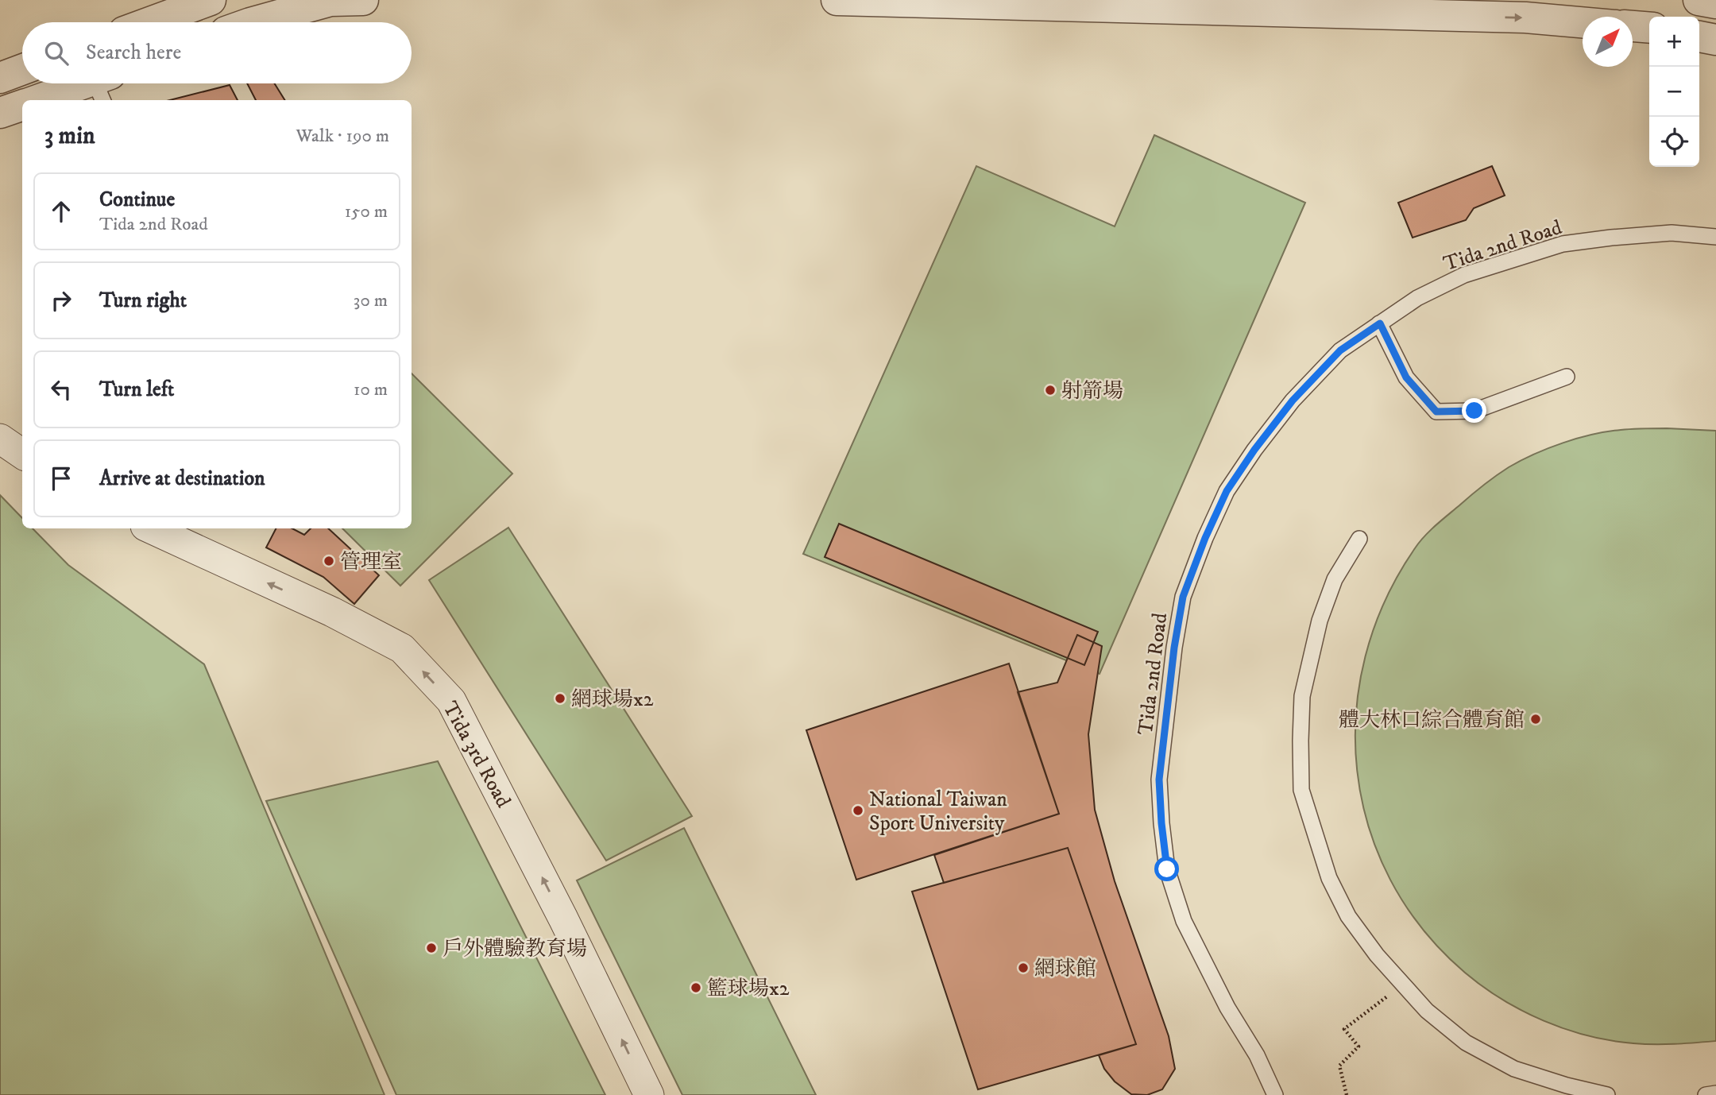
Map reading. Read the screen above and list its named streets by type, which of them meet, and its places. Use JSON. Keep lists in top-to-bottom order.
{
  "streets": {
    "street": ["Tida 3rd Road"],
    "lane": ["Tida 2nd Road"]
  },
  "one_way": ["Tida 3rd Road"],
  "places": [
    "射箭場",
    "管理室",
    "網球場x2",
    "體大林口綜合體育館",
    "National Taiwan Sport University",
    "戶外體驗教育場",
    "網球館",
    "籃球場x2"
  ],
  "north": "top right",
  "page": {
    "map_buttons": ["+", "−"],
    "search": "Search here",
    "heading": ["3 min", "Walk · 190 m"],
    "list": [
      ["Continue", "Tida 2nd Road", "150 m"],
      ["Turn right", "30 m"],
      ["Turn left", "10 m"],
      "Arrive at destination"
    ]
  }
}
